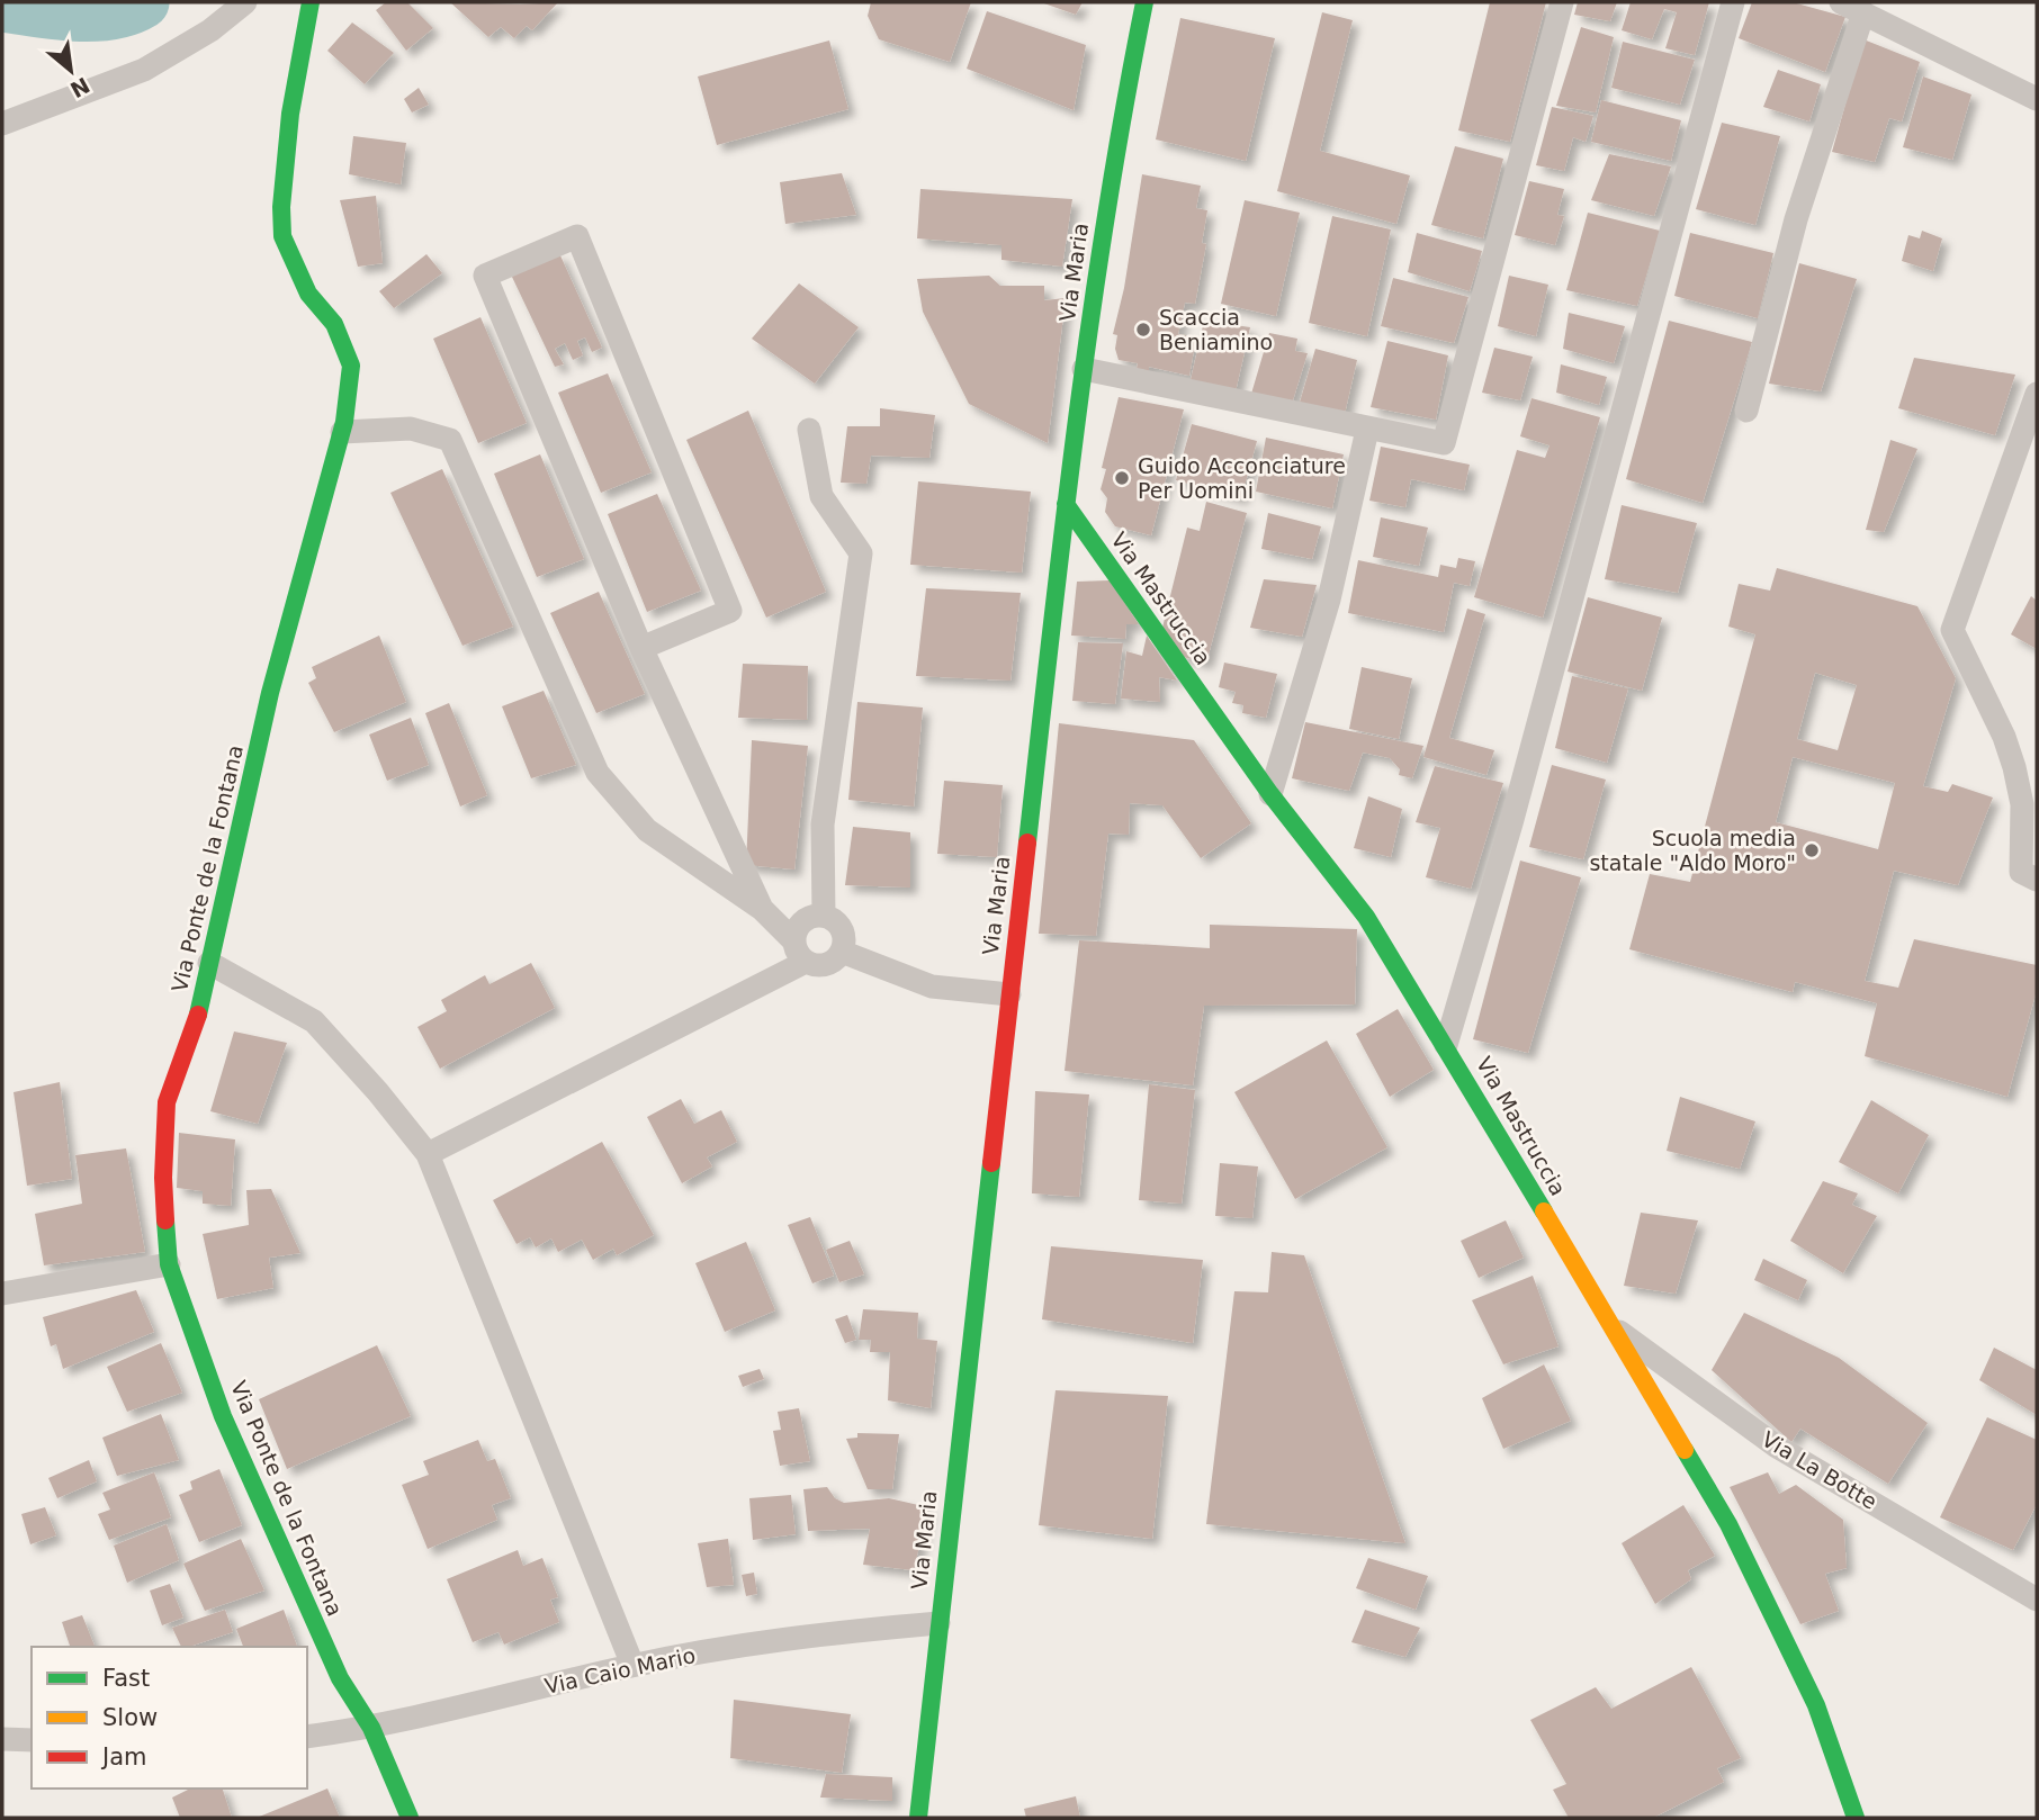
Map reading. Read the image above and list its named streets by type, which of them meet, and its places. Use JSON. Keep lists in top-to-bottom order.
{
  "streets": {
    "street": [
      "Via Maria",
      "Via Mastruccia",
      "Via Ponte de la Fontana",
      "Via La Botte",
      "Via Caio Mario"
    ]
  },
  "crossings": [
    ["Via Maria", "Via Mastruccia"],
    ["Via Maria", "Via Caio Mario"],
    ["Via Mastruccia", "Via La Botte"],
    ["Via Ponte de la Fontana", "Via Caio Mario"]
  ],
  "places": ["Scaccia Beniamino", "Guido Acconciature Per Uomini", "Scuola media statale \"Aldo Moro\""],
  "legend": ["Fast", "Slow", "Jam"],
  "north": "bottom right"
}
